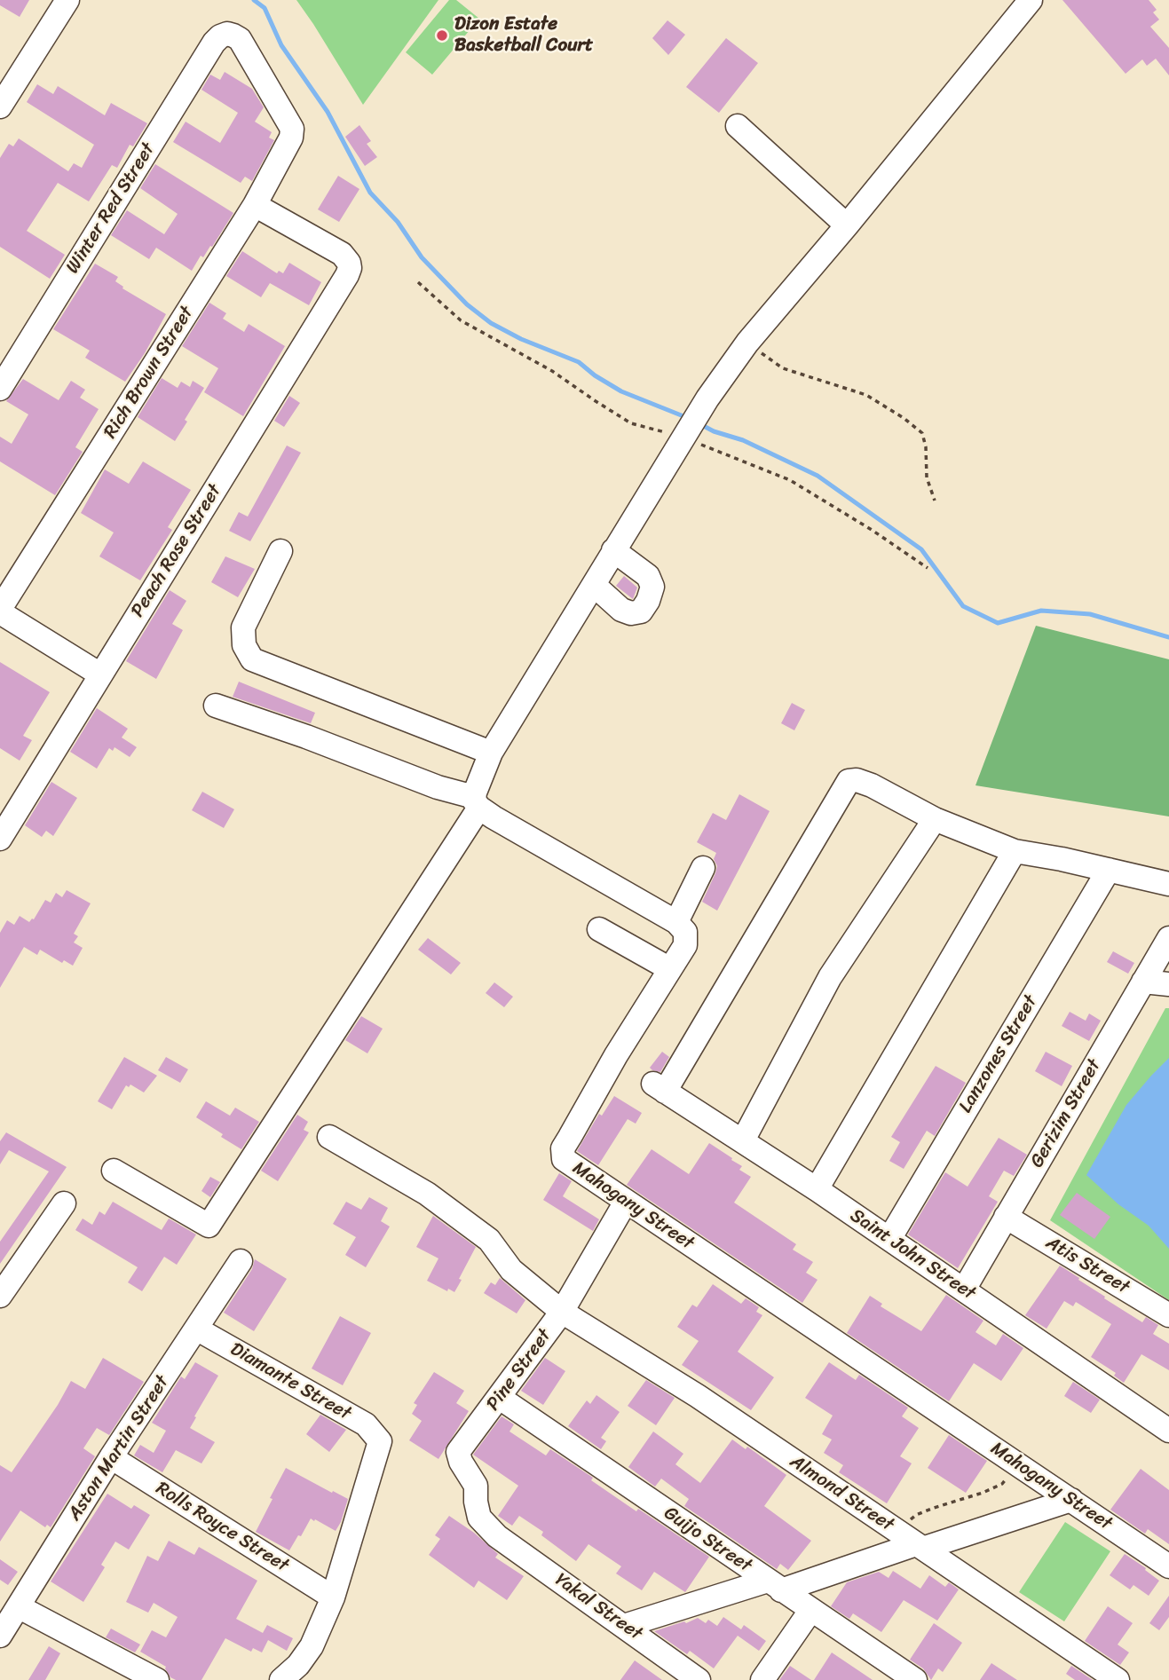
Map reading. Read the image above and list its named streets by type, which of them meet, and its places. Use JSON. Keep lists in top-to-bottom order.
{
  "streets": {
    "street": [
      "Winter Red Street",
      "Rich Brown Street",
      "Peach Rose Street",
      "Lanzones Street",
      "Gerizim Street",
      "Mahogany Street",
      "Saint John Street",
      "Atis Street",
      "Pine Street",
      "Diamante Street",
      "Aston Martin Street",
      "Almond Street",
      "Rolls Royce Street",
      "Guijo Street",
      "Yakal Street"
    ]
  },
  "crossings": [
    ["Winter Red Street", "Rich Brown Street"],
    ["Rich Brown Street", "Peach Rose Street"],
    ["Lanzones Street", "Saint John Street"],
    ["Gerizim Street", "Saint John Street"],
    ["Gerizim Street", "Atis Street"],
    ["Mahogany Street", "Pine Street"],
    ["Pine Street", "Almond Street"],
    ["Pine Street", "Guijo Street"],
    ["Pine Street", "Yakal Street"],
    ["Diamante Street", "Aston Martin Street"],
    ["Diamante Street", "Rolls Royce Street"],
    ["Aston Martin Street", "Rolls Royce Street"]
  ],
  "places": ["Dizon Estate Basketball Court"]
}
